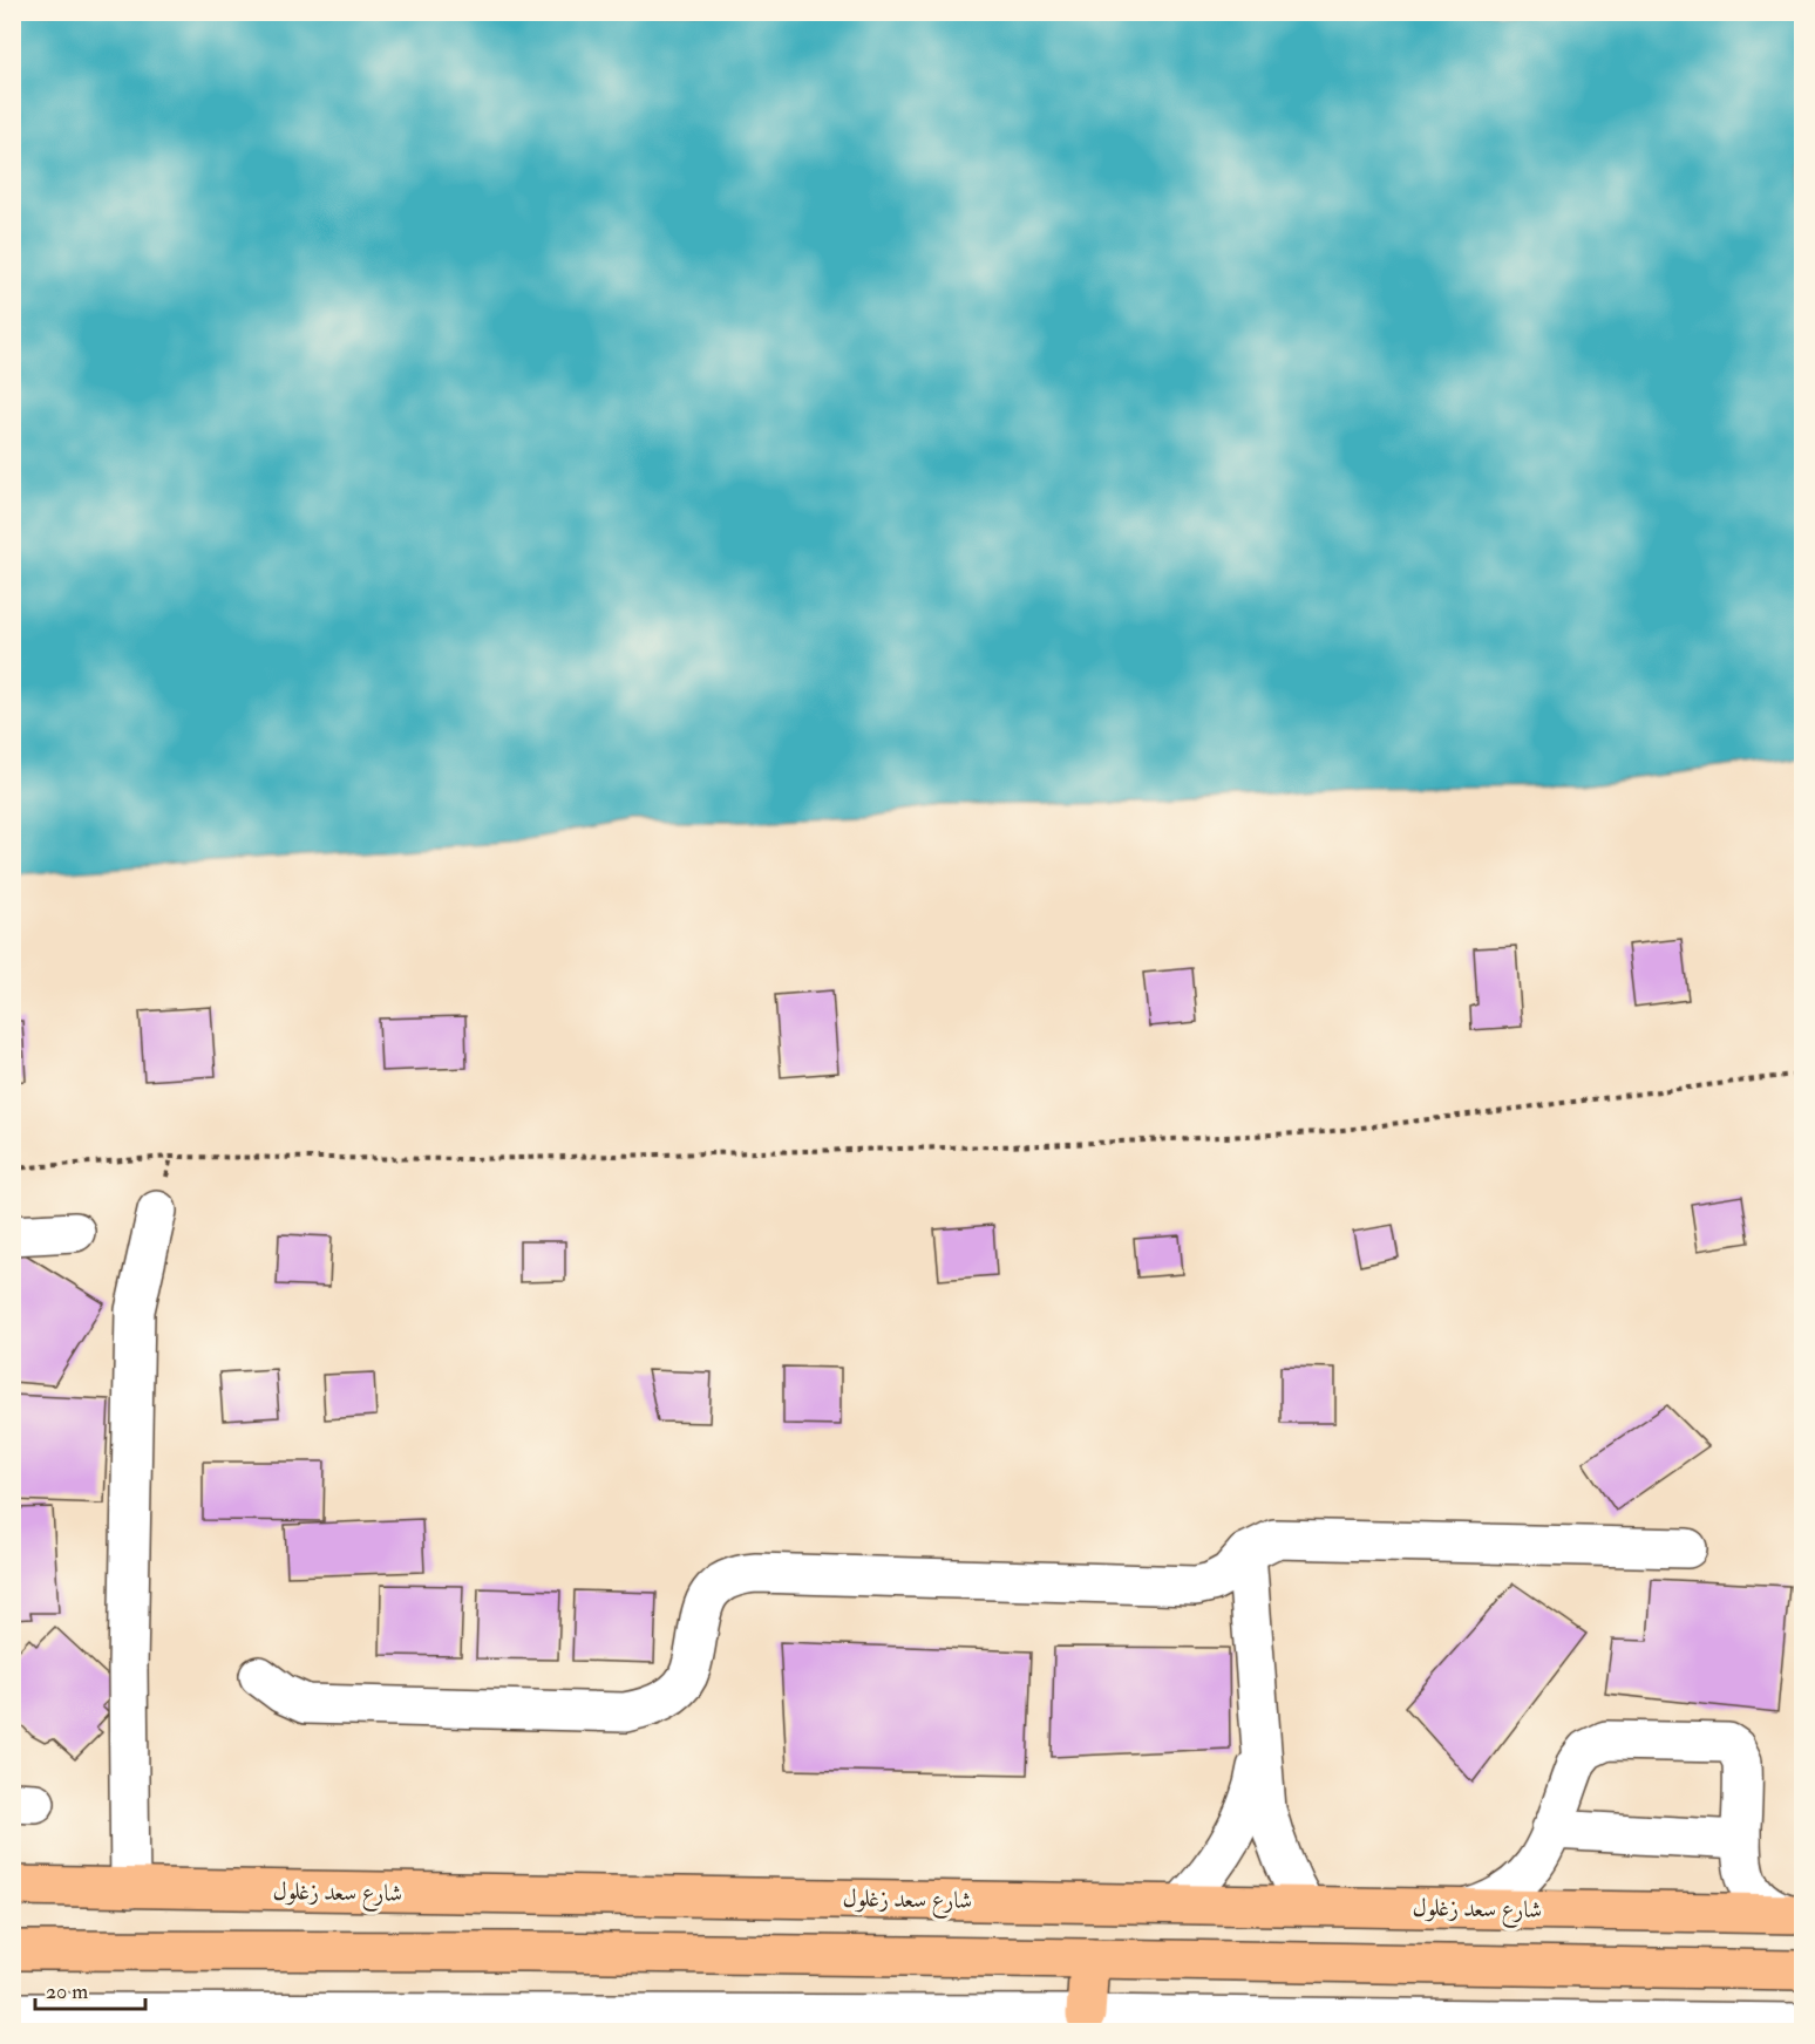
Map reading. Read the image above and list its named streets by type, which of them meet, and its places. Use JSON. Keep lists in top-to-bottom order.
{
  "streets": {
    "main road": ["شارع سعد زغلول"]
  },
  "scale_bar": "20 m"
}
